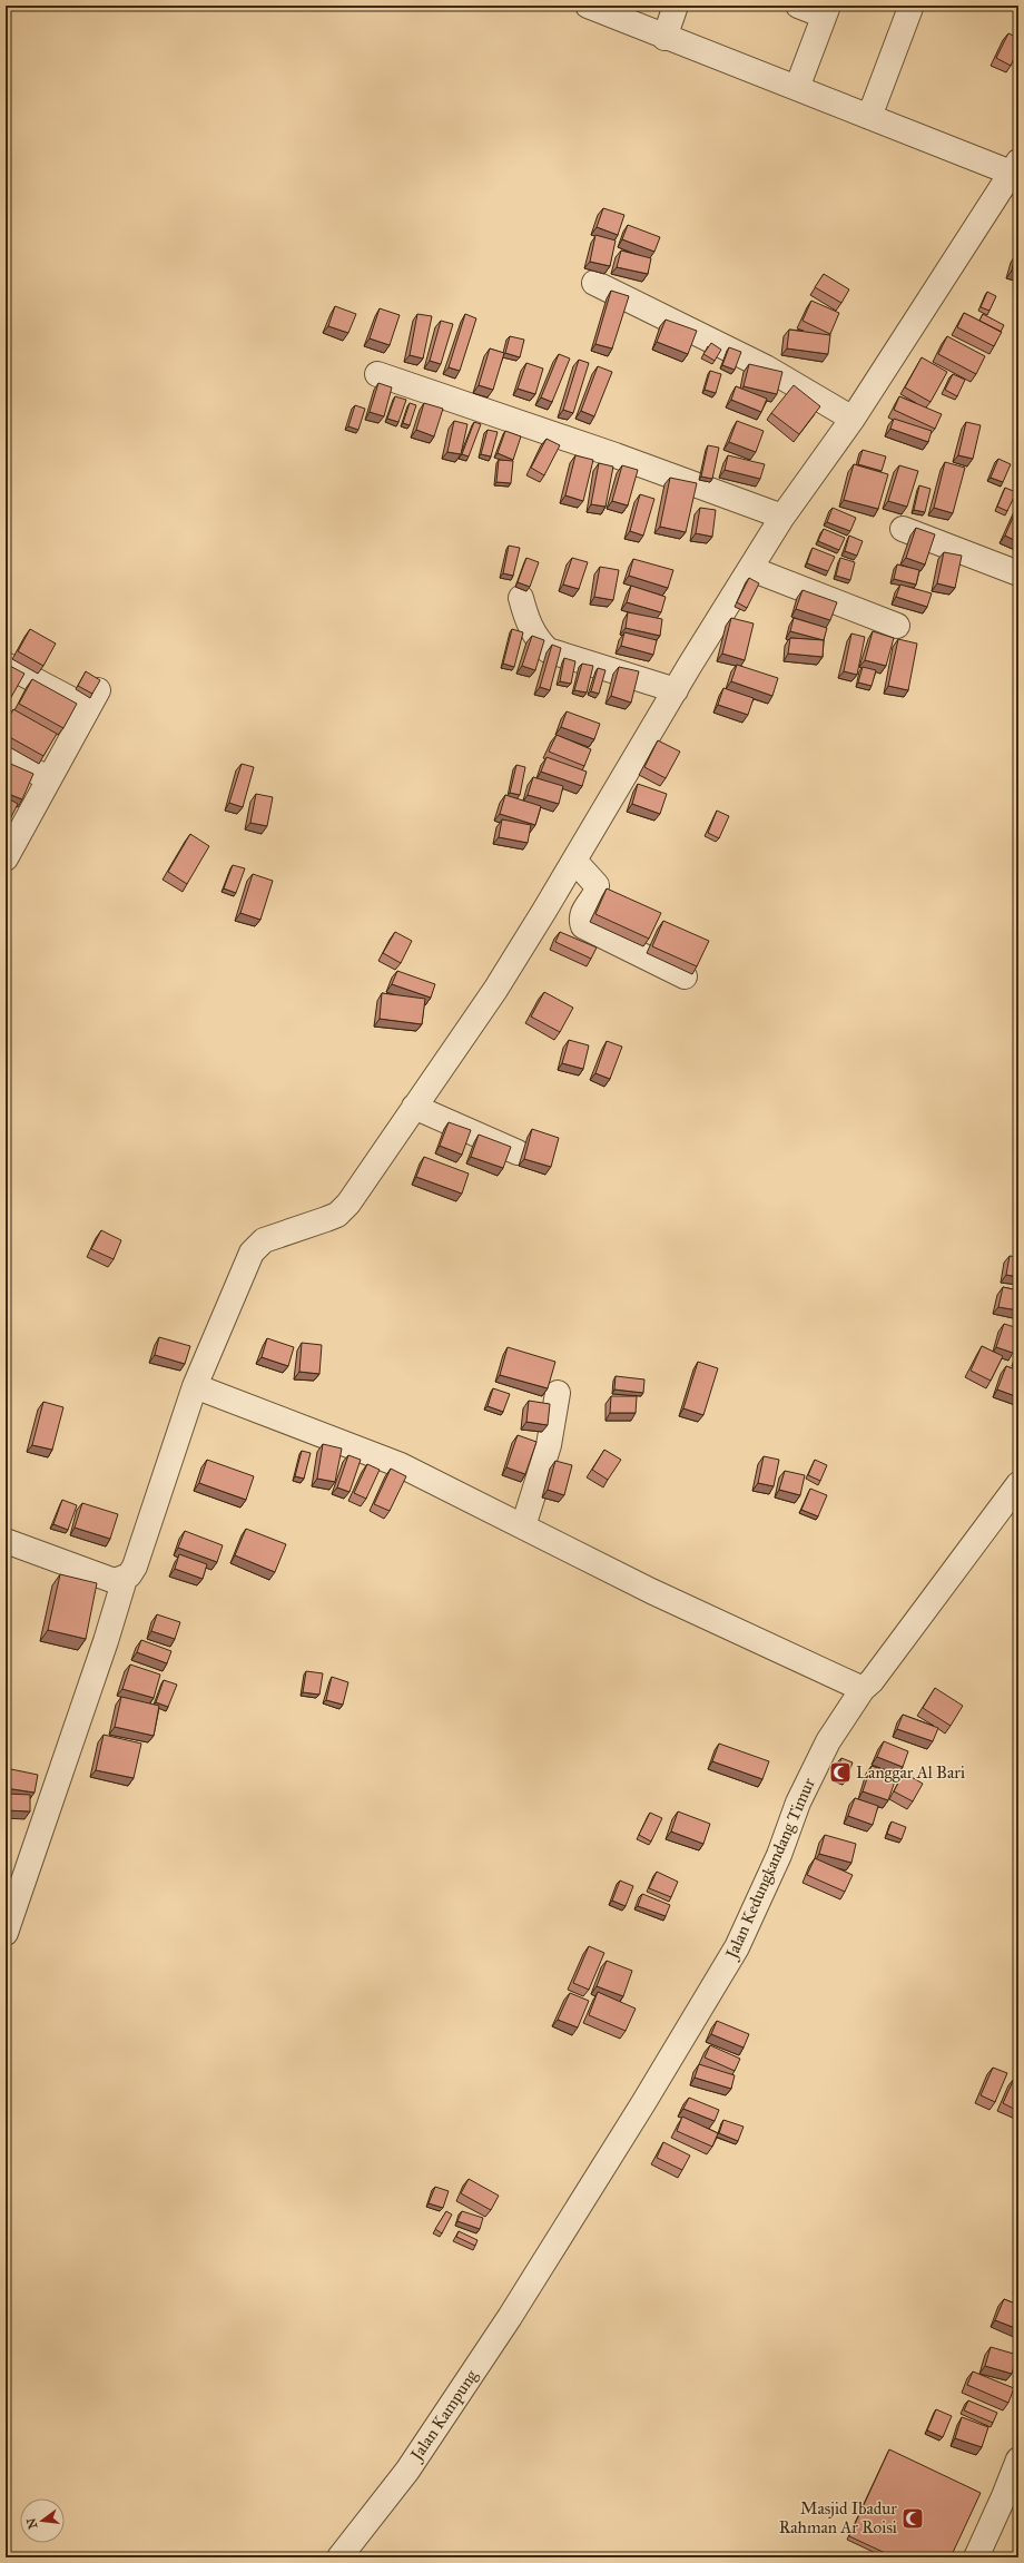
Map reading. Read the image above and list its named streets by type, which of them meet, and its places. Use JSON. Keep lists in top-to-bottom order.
{
  "streets": {
    "street": ["Jalan Kedungkandang Timur", "Jalan Kampung"]
  },
  "crossings": [
    ["Jalan Kedungkandang Timur", "Jalan Kampung"]
  ],
  "places": {
    "mosque": ["Langgar Al Bari", "Masjid Ibadur Rahman Ar Roisi"]
  },
  "north": "left"
}
